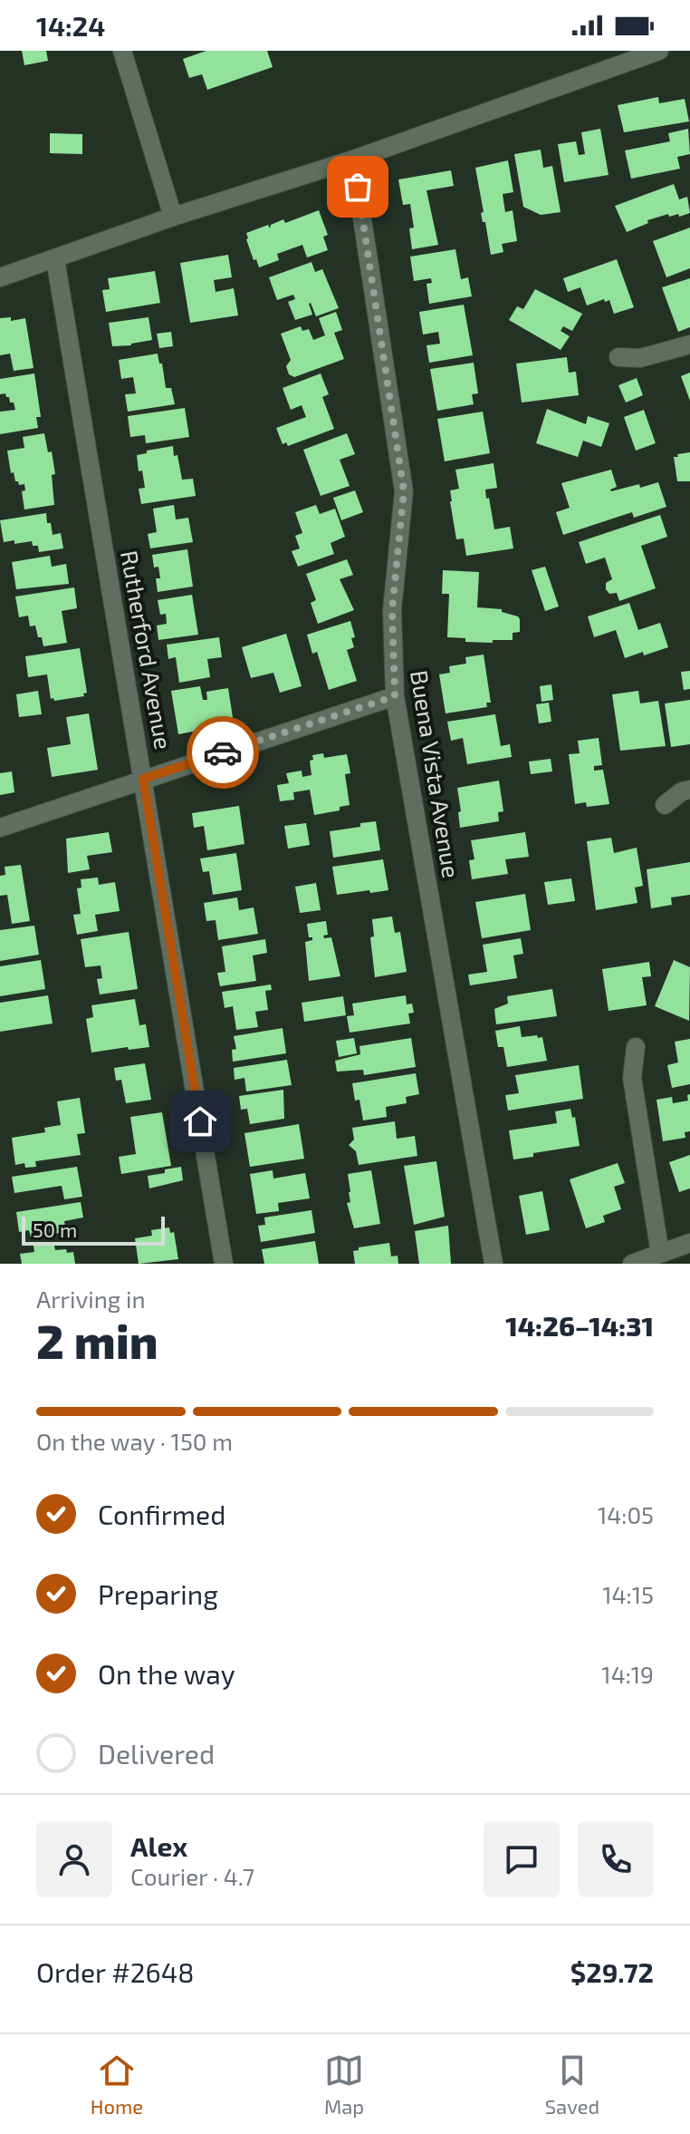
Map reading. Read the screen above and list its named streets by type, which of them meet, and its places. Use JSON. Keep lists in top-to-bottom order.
{
  "streets": {
    "street": ["Rutherford Avenue", "Buena Vista Avenue"]
  },
  "scale_bar": "50 m",
  "page": {
    "status": "14:24",
    "scale": "50 m",
    "heading": ["2 min", "Arriving in", "14:26–14:31"],
    "panel": [
      "Alex",
      "Courier · 4.7",
      "Order #2648",
      "$29.72"
    ],
    "bar": "On the way · 150 m",
    "list": [
      ["Confirmed", "14:05"],
      ["Preparing", "14:15"],
      ["On the way", "14:19"],
      "Delivered"
    ],
    "tabs": ["Home", "Map", "Saved"]
  }
}
